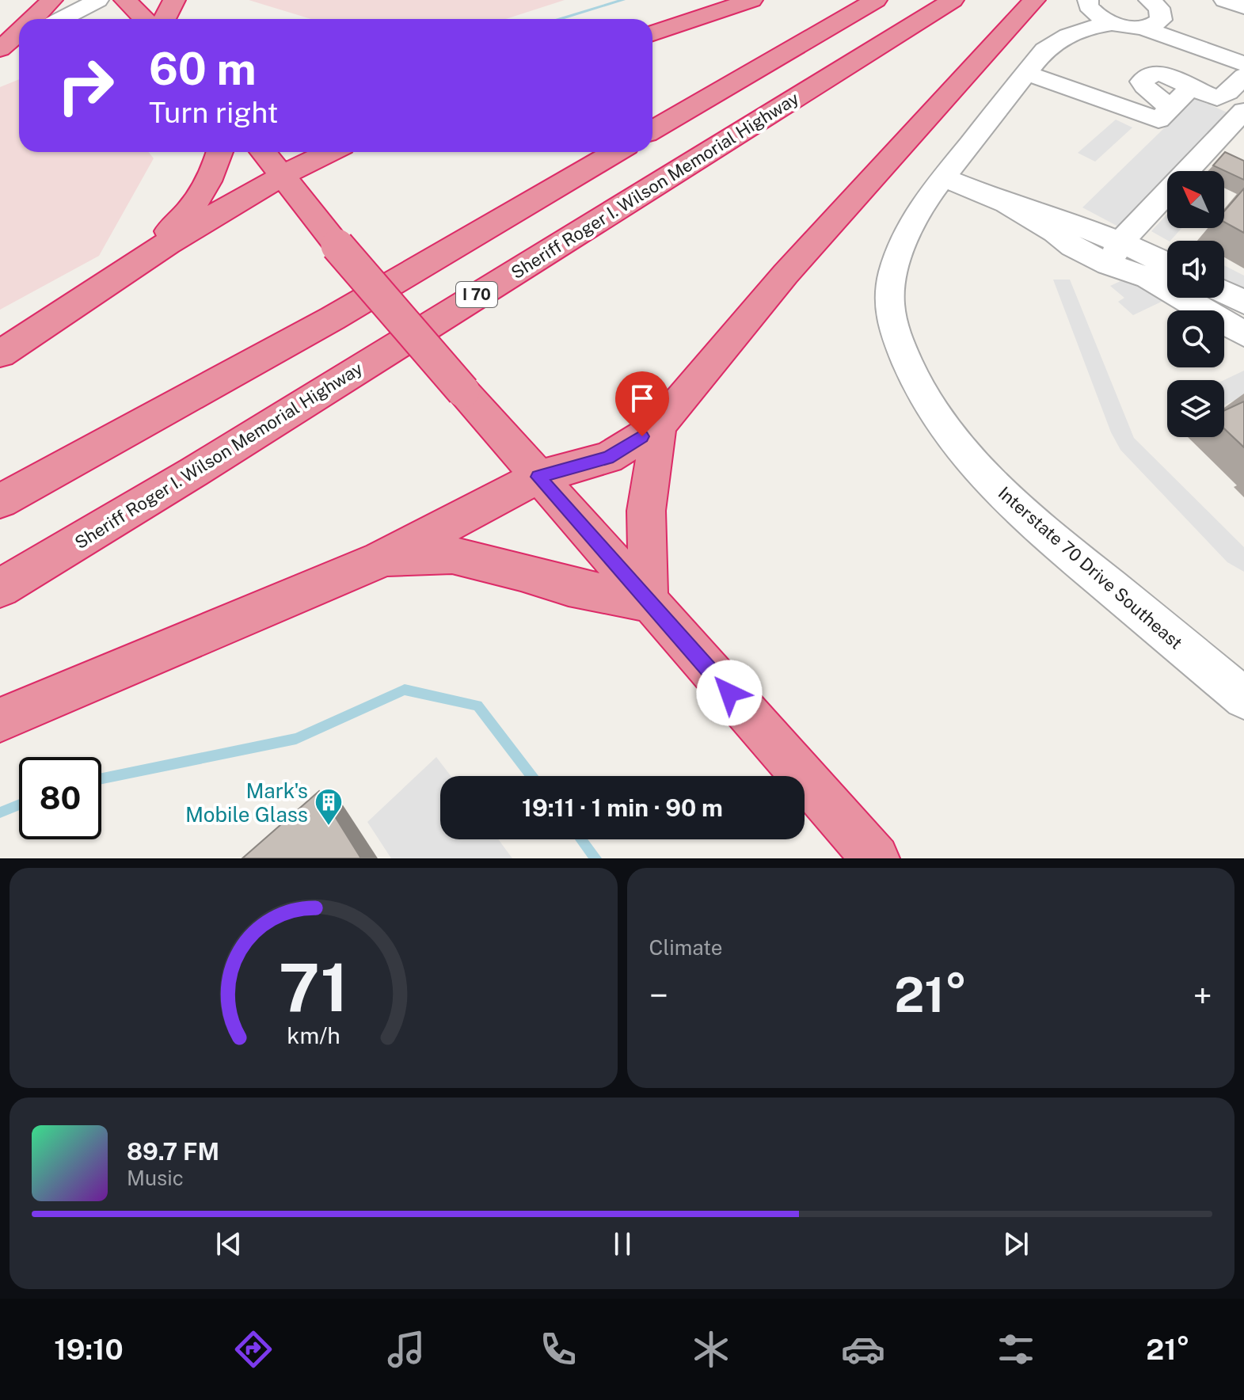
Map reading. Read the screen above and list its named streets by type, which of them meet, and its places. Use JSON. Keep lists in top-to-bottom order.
{
  "streets": {
    "highway": ["Sheriff Roger I. Wilson Memorial Highway", "I 70"],
    "street": ["Interstate 70 Drive Southeast"]
  },
  "places": {
    "building": ["Mark's Mobile Glass"]
  },
  "north": "top left",
  "page": {
    "turn": ["60 m", "Turn right"],
    "limit": "80",
    "trip": "19:11 · 1 min · 90 m",
    "tile": "Climate",
    "heat": ["−", "21°", "+"],
    "song": ["89.7 FM", "Music"],
    "tabs": ["19:10", "21°"],
    "gauge": ["71", "km/h"]
  }
}
